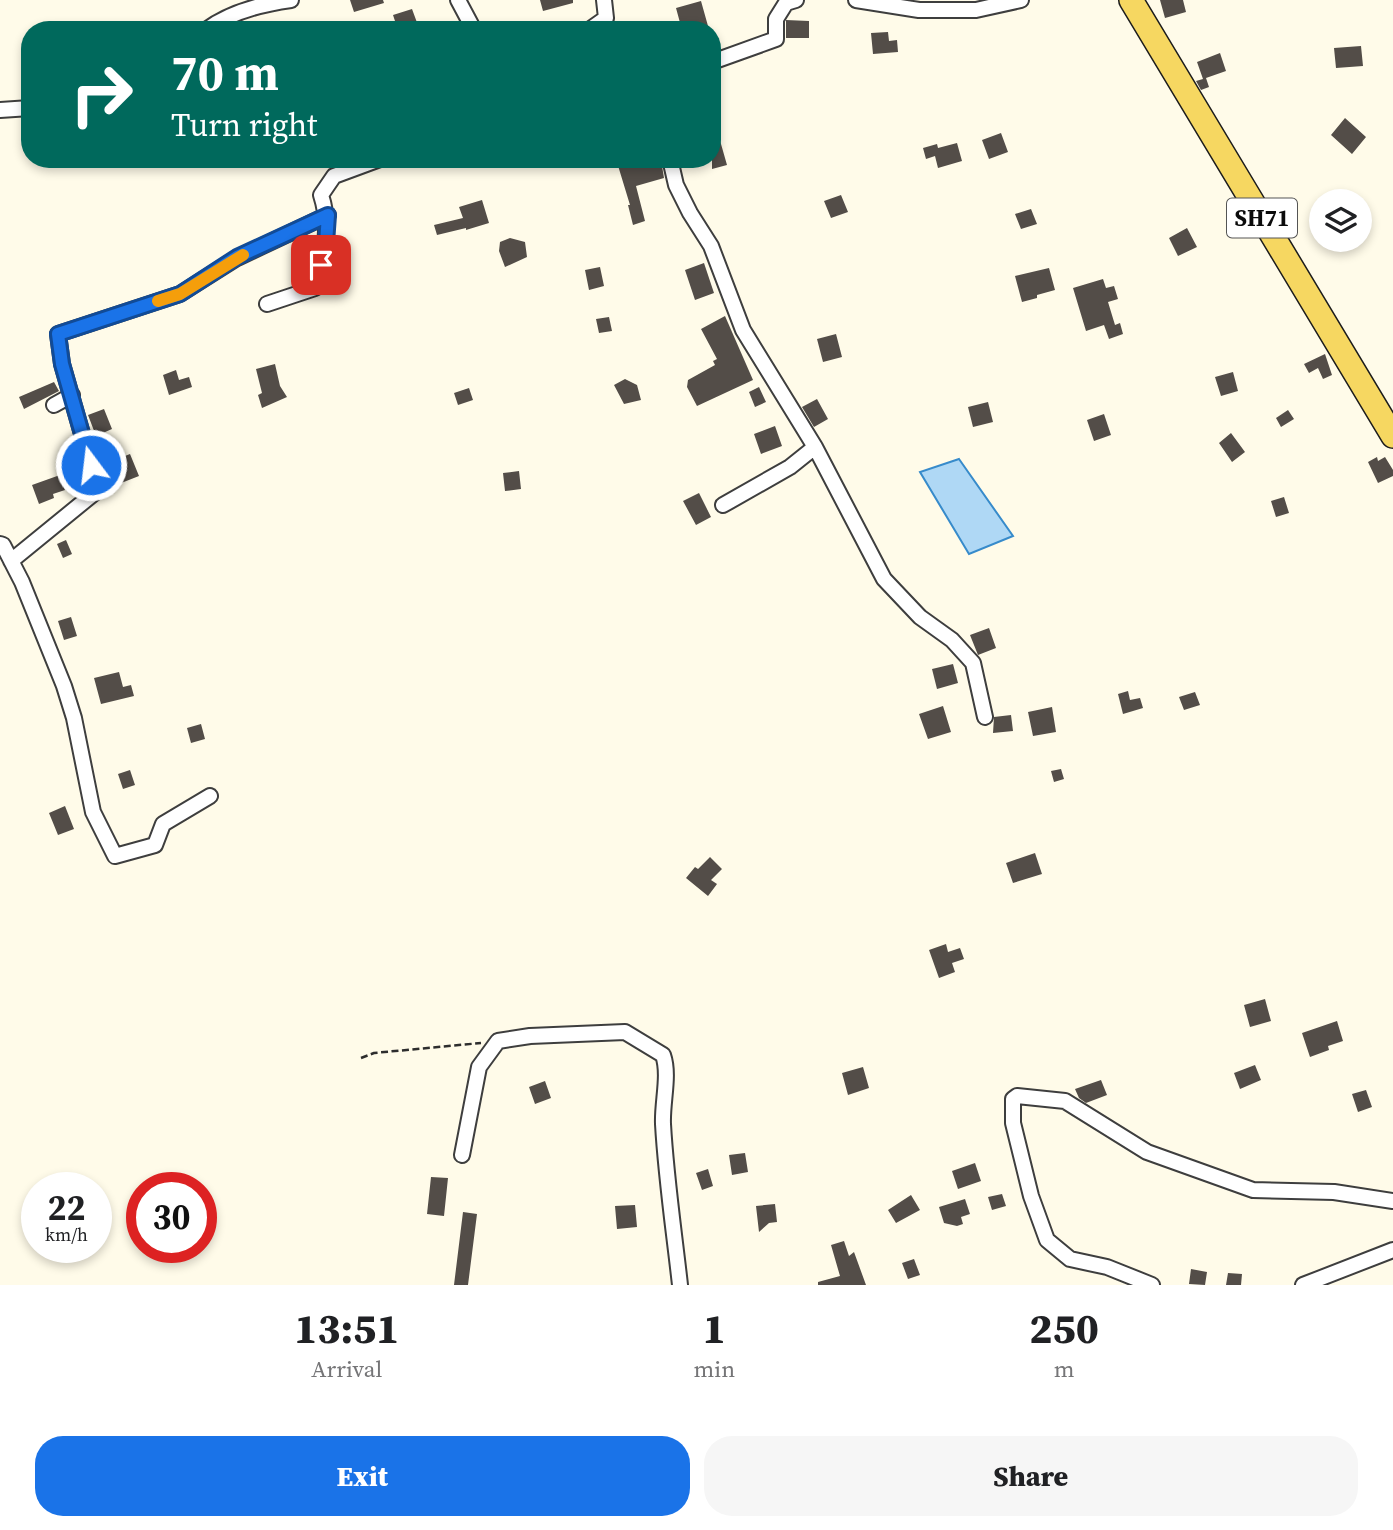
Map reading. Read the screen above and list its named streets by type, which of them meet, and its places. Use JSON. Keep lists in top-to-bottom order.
{
  "streets": {
    "main road": ["SH71"]
  },
  "page": {
    "turn": ["70 m", "Turn right"],
    "speed": "22 km/h",
    "limit": "30",
    "eta": [
      "13:51",
      "Arrival",
      "1",
      "min",
      "250",
      "m"
    ],
    "buttons": ["Exit", "Share"]
  }
}
